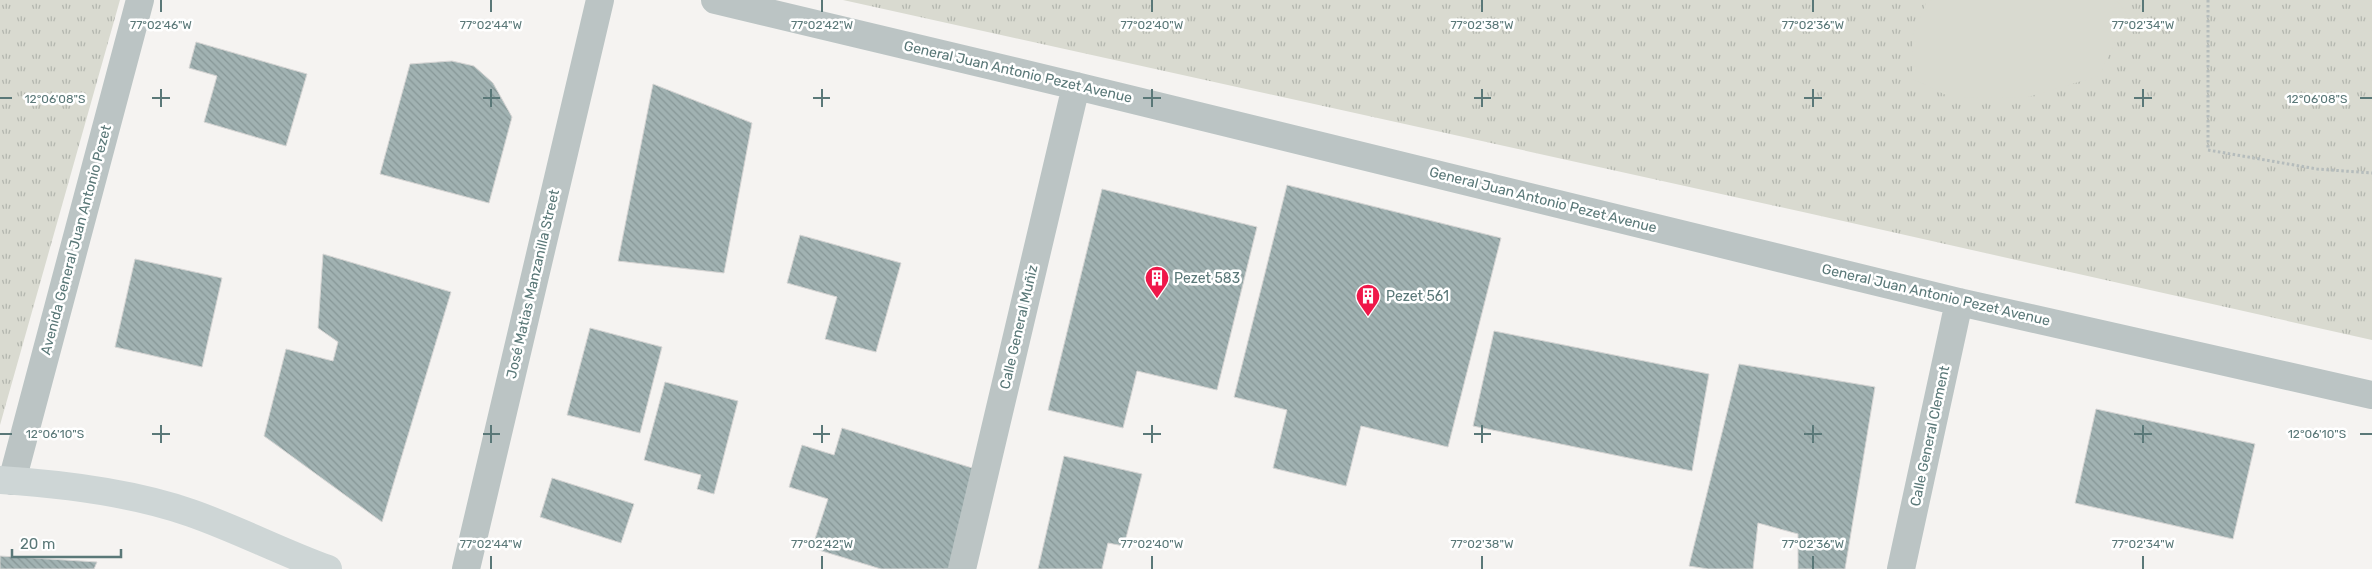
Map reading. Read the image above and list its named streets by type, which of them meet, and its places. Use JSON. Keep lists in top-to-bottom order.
{
  "streets": {
    "street": [
      "General Juan Antonio Pezet Avenue",
      "Avenida General Juan Antonio Pezet",
      "José Matias Manzanilla Street",
      "Calle General Muñiz",
      "Calle General Clement"
    ]
  },
  "crossings": [
    ["General Juan Antonio Pezet Avenue", "Calle General Muñiz"],
    ["General Juan Antonio Pezet Avenue", "Calle General Clement"]
  ],
  "places": {
    "building": ["Pezet 583", "Pezet 561"]
  },
  "scale_bar": "20 m",
  "coordinates": [
    "77°02'46\"W",
    "77°02'44\"W",
    "77°02'42\"W",
    "77°02'40\"W",
    "77°02'38\"W",
    "77°02'36\"W",
    "77°02'34\"W",
    "12°06'08\"S",
    "12°06'10\"S"
  ]
}
